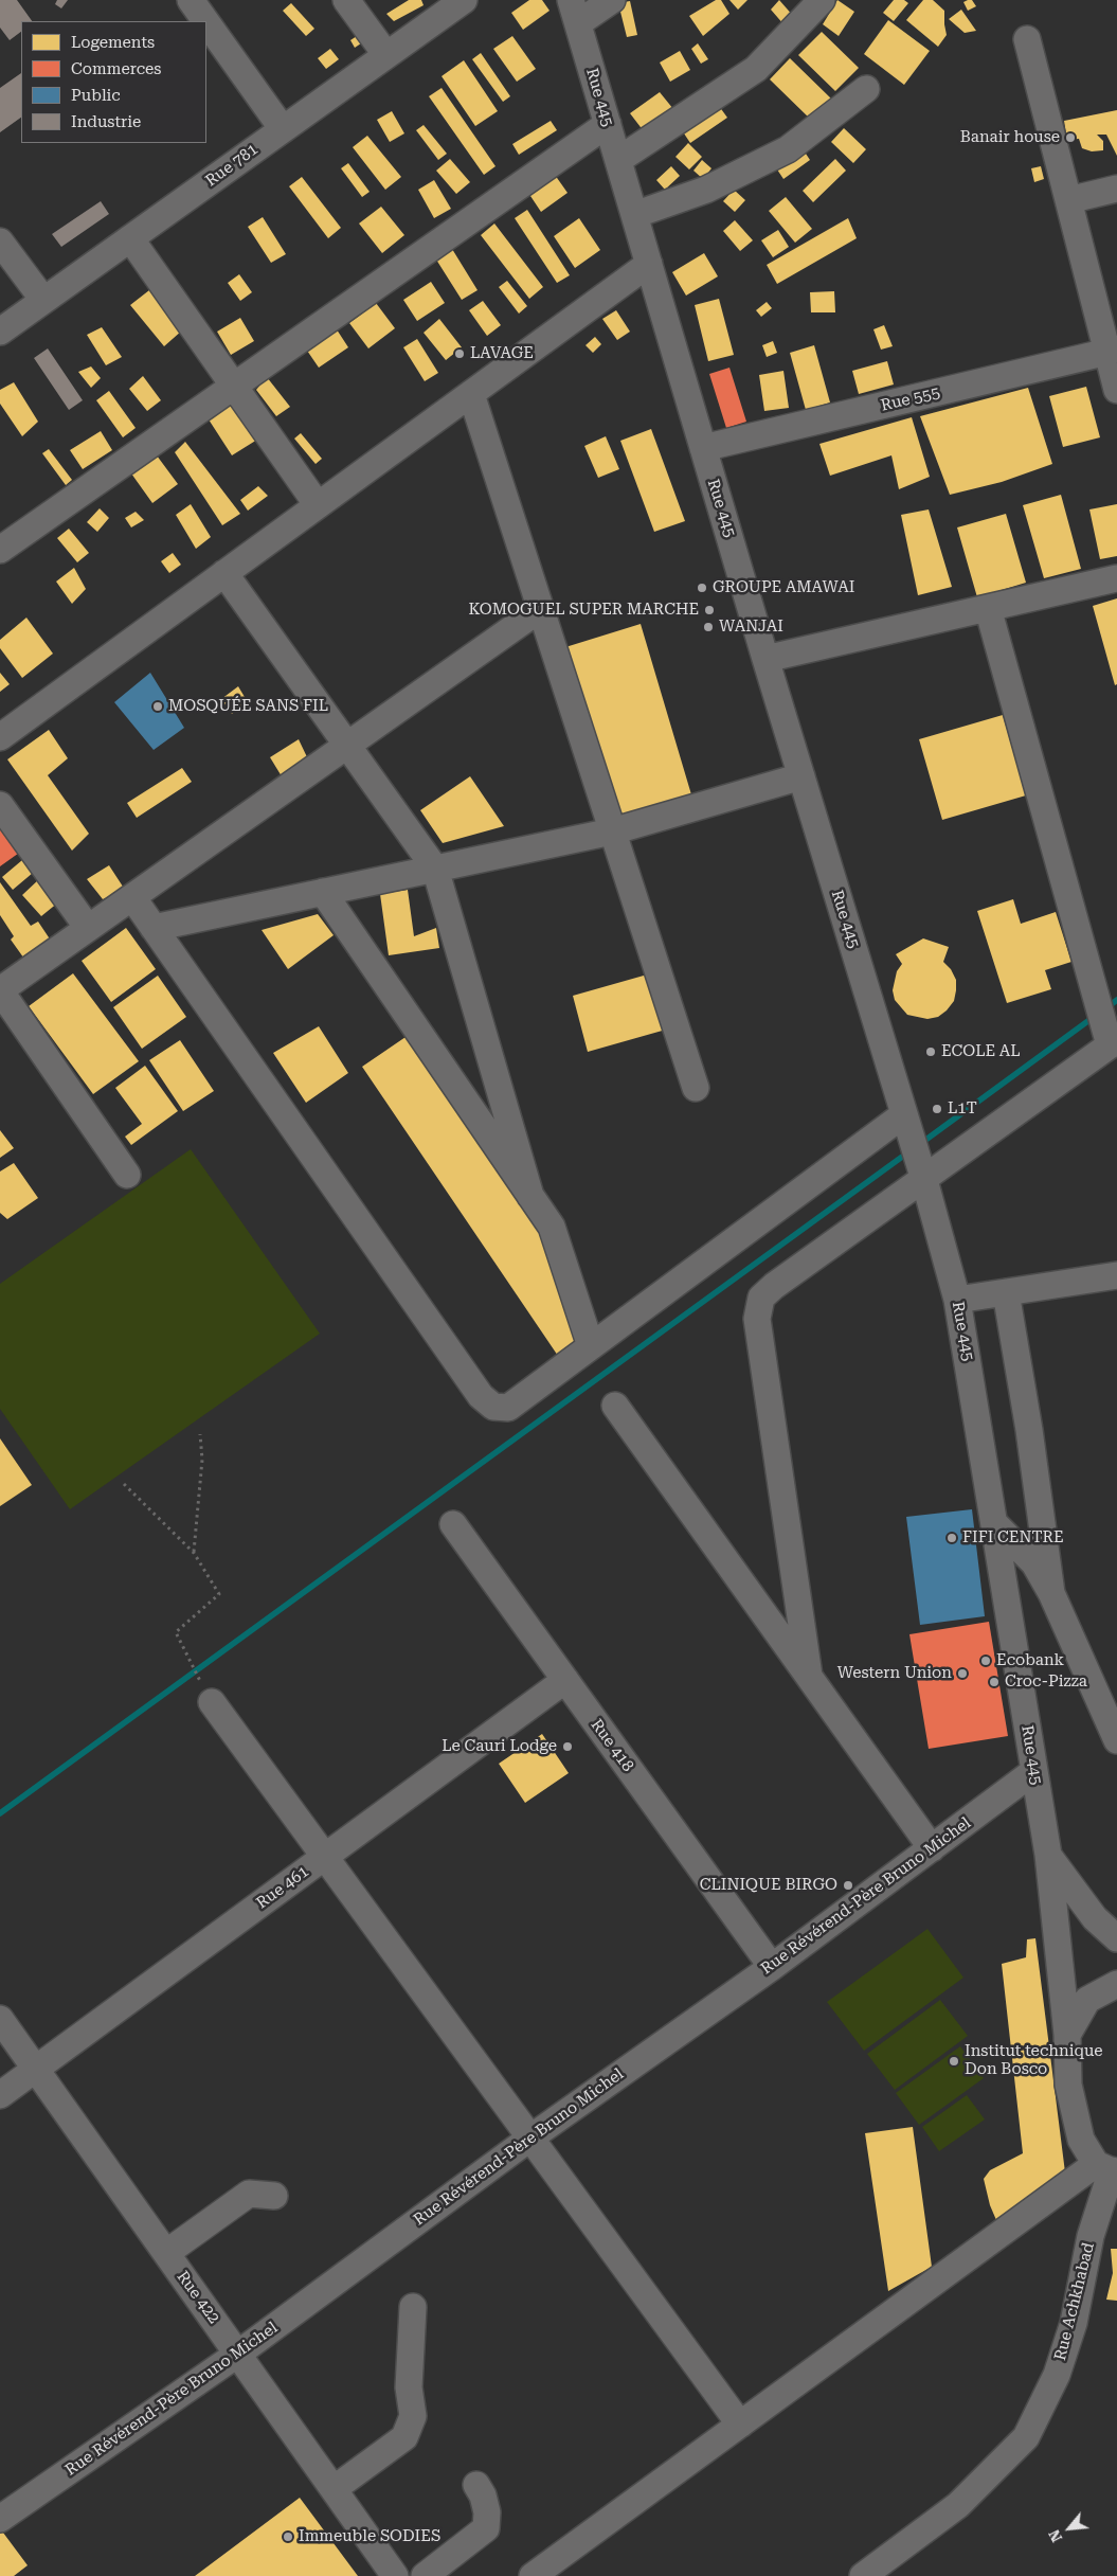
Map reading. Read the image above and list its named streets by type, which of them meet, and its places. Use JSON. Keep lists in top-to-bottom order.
{
  "streets": {
    "street": [
      "Rue 445",
      "Rue 781",
      "Rue 555",
      "Rue 418",
      "Rue 461",
      "Rue Révérend-Père Bruno Michel",
      "Rue 422",
      "Rue Achkhabad"
    ]
  },
  "crossings": [
    ["Rue 445", "Rue 555"],
    ["Rue 445", "Rue Révérend-Père Bruno Michel"],
    ["Rue 445", "Rue Achkhabad"],
    ["Rue 418", "Rue 461"],
    ["Rue 418", "Rue Révérend-Père Bruno Michel"],
    ["Rue 461", "Rue 422"],
    ["Rue Révérend-Père Bruno Michel", "Rue 422"]
  ],
  "places": [
    "Banair house",
    "LAVAGE",
    "GROUPE AMAWAI",
    "KOMOGUEL SUPER MARCHE",
    "WANJAI",
    "MOSQUÉE SANS FIL",
    "ECOLE AL",
    "L1T",
    "FIFI CENTRE",
    "Ecobank",
    "Western Union",
    "Croc-Pizza",
    "Le Cauri Lodge",
    "CLINIQUE BIRGO",
    "Institut technique Don Bosco",
    "Immeuble SODIES"
  ],
  "legend": [
    "Logements",
    "Commerces",
    "Public",
    "Industrie"
  ],
  "north": "bottom left"
}
